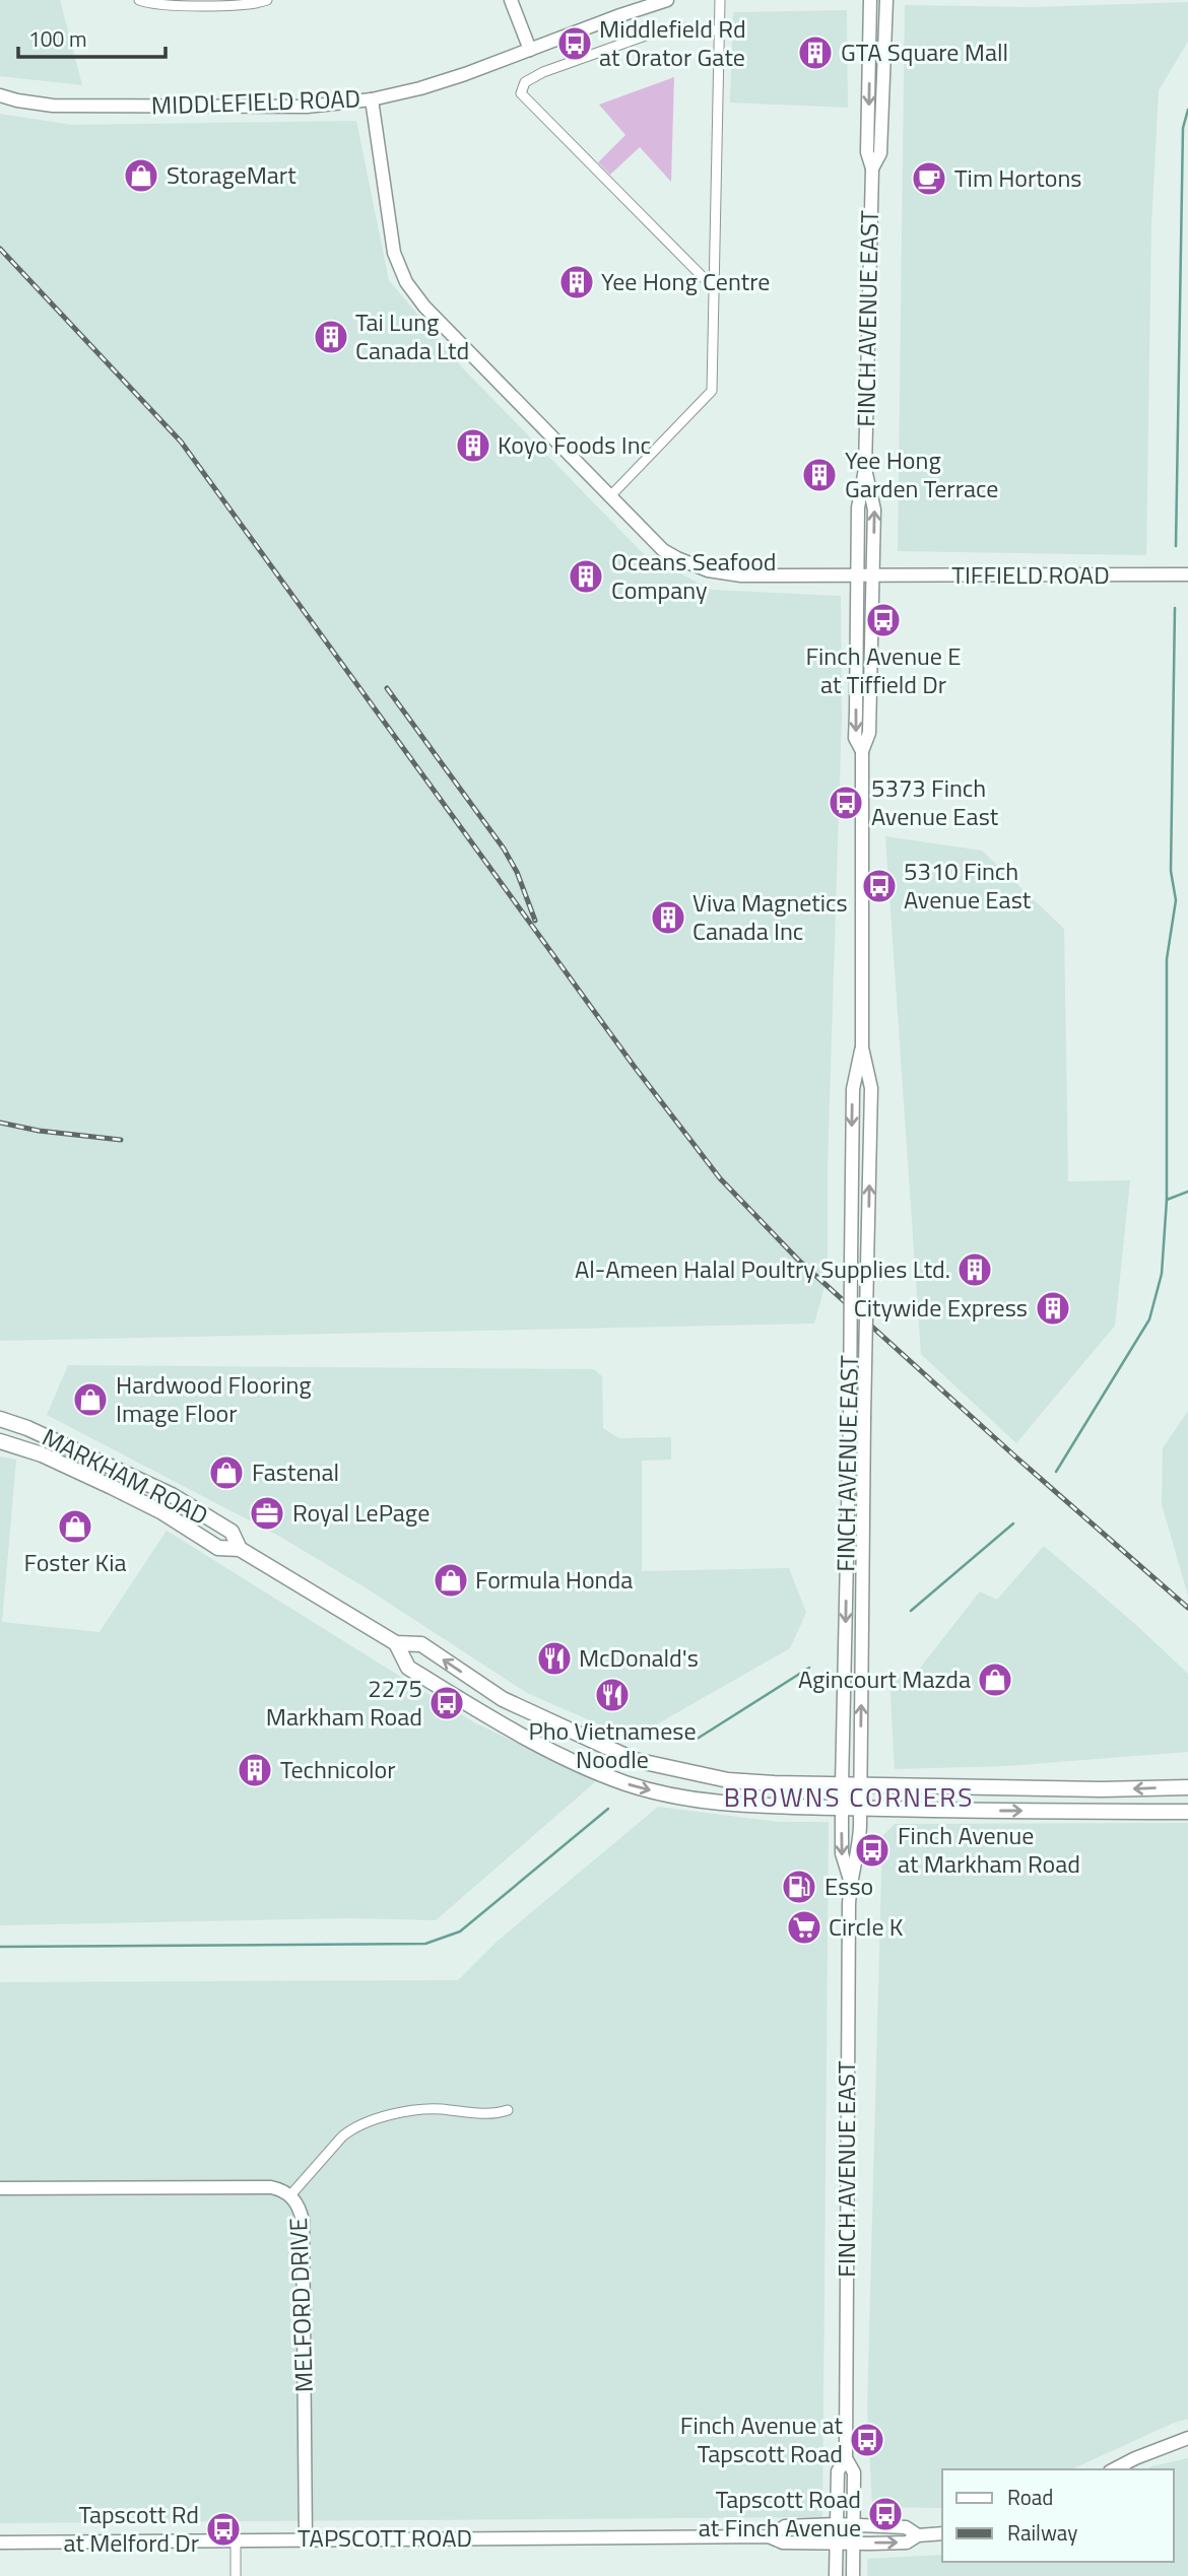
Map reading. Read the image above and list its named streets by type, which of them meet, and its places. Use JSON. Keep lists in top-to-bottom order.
{
  "streets": {
    "main road": [
      "MIDDLEFIELD ROAD",
      "FINCH AVENUE EAST",
      "TIFFIELD ROAD",
      "MARKHAM ROAD",
      "MELFORD DRIVE",
      "TAPSCOTT ROAD"
    ]
  },
  "crossings": [
    ["MIDDLEFIELD ROAD", "TIFFIELD ROAD"],
    ["FINCH AVENUE EAST", "TIFFIELD ROAD"],
    ["FINCH AVENUE EAST", "MARKHAM ROAD"],
    ["FINCH AVENUE EAST", "TAPSCOTT ROAD"],
    ["MELFORD DRIVE", "TAPSCOTT ROAD"]
  ],
  "districts": ["BROWNS CORNERS"],
  "places": {
    "bus stop": [
      "Middlefield Rd at Orator Gate",
      "Finch Avenue E at Tiffield Dr",
      "5373 Finch Avenue East",
      "5310 Finch Avenue East",
      "2275 Markham Road",
      "Finch Avenue at Markham Road",
      "Finch Avenue at Tapscott Road",
      "Tapscott Road at Finch Avenue",
      "Tapscott Rd at Melford Dr"
    ],
    "building": [
      "GTA Square Mall",
      "Yee Hong Centre",
      "Tai Lung Canada Ltd",
      "Koyo Foods Inc",
      "Yee Hong Garden Terrace",
      "Oceans Seafood Company",
      "Viva Magnetics Canada Inc",
      "Al-Ameen Halal Poultry Supplies Ltd.",
      "Citywide Express",
      "Technicolor"
    ],
    "shop": [
      "StorageMart",
      "Hardwood Flooring Image Floor",
      "Fastenal",
      "Foster Kia",
      "Formula Honda",
      "Agincourt Mazda"
    ],
    "cafe": ["Tim Hortons"],
    "office": ["Royal LePage"],
    "restaurant": ["McDonald's", "Pho Vietnamese Noodle"],
    "fuel station": ["Esso"],
    "supermarket": ["Circle K"]
  },
  "legend": ["Road", "Railway"],
  "scale_bar": "100 m"
}
